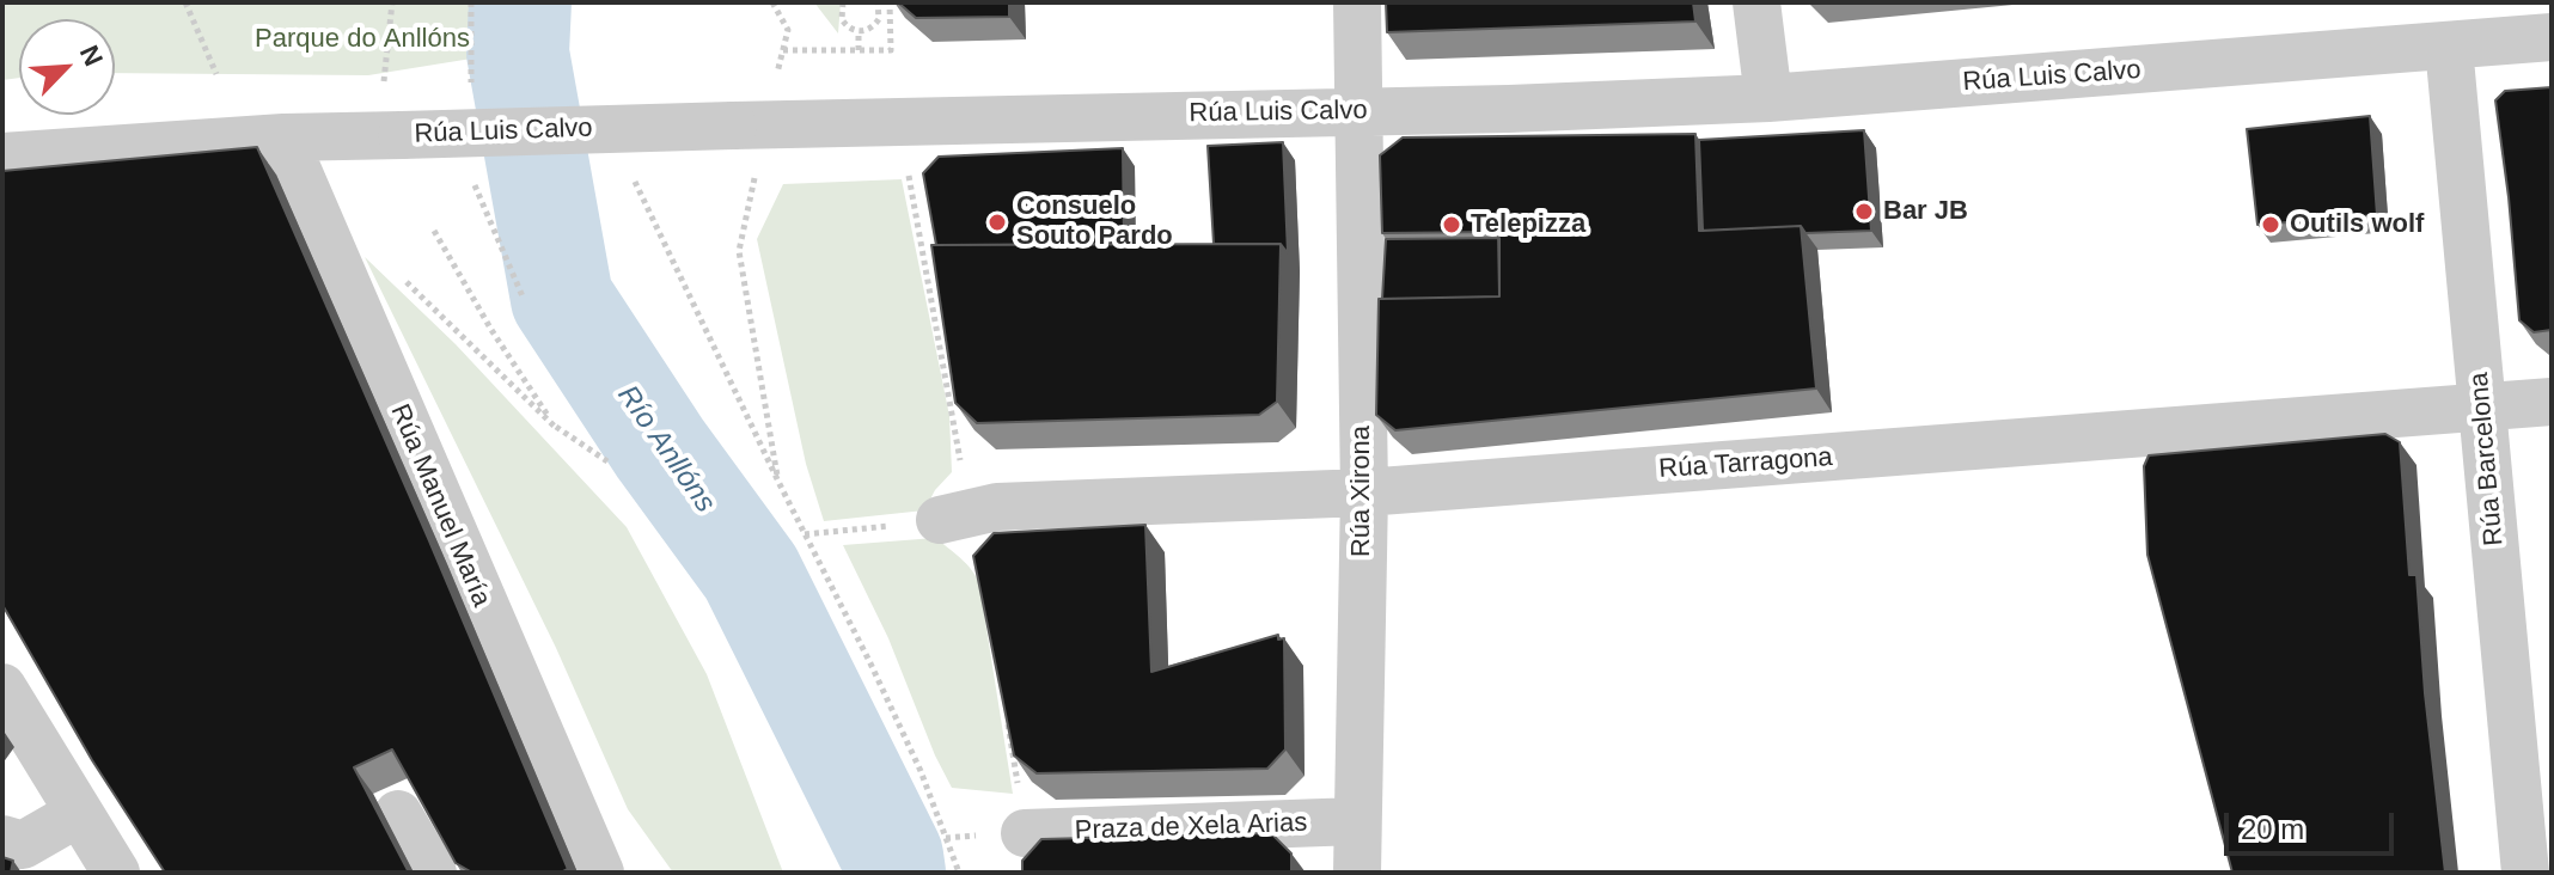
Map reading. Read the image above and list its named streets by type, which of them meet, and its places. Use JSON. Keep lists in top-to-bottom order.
{
  "streets": {
    "street": [
      "Rúa Luis Calvo",
      "Rúa Barcelona",
      "Rúa Tarragona",
      "Rúa Xirona",
      "Rúa Manuel María",
      "Praza de Xela Arias"
    ]
  },
  "crossings": [
    ["Rúa Luis Calvo", "Rúa Barcelona"],
    ["Rúa Luis Calvo", "Rúa Xirona"],
    ["Rúa Luis Calvo", "Rúa Manuel María"],
    ["Rúa Barcelona", "Rúa Tarragona"],
    ["Rúa Tarragona", "Rúa Xirona"],
    ["Rúa Xirona", "Praza de Xela Arias"]
  ],
  "water": ["Río Anllóns"],
  "parks": ["Parque do Anllóns"],
  "places": [
    "Bar JB",
    "Consuelo Souto Pardo",
    "Telepizza",
    "Outils wolf"
  ],
  "scale_bar": "20 m",
  "north": "top right"
}
